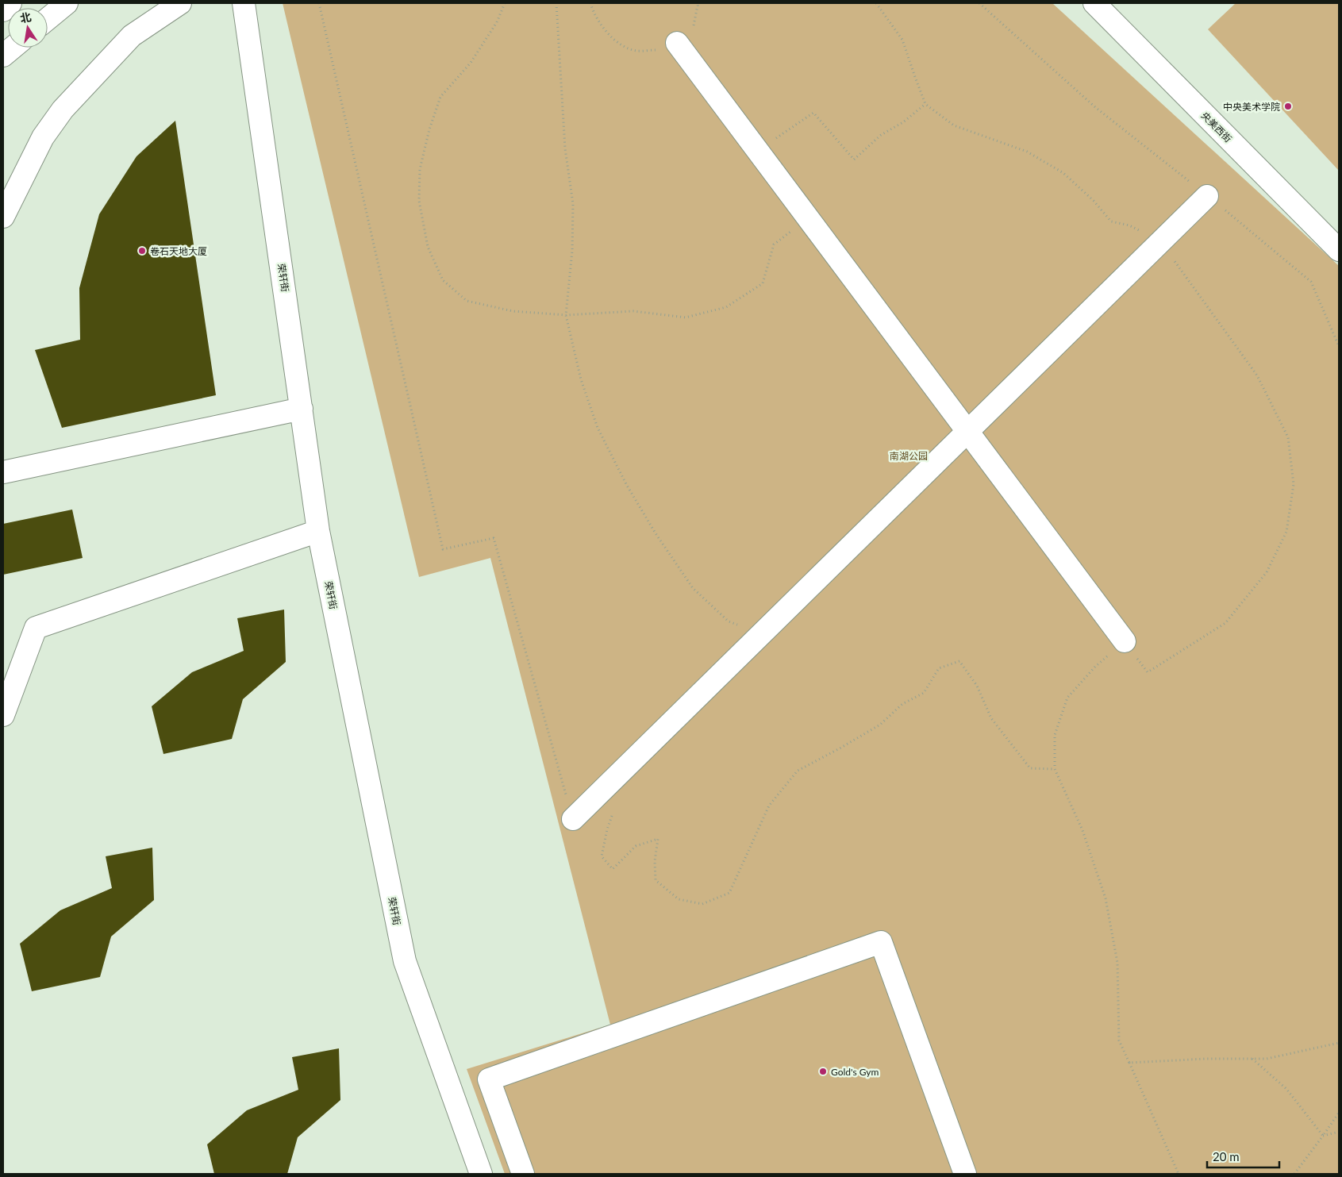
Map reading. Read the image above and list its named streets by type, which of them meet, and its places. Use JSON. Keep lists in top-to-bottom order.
{
  "streets": {
    "street": ["央美西街", "荣轩街"]
  },
  "parks": ["南湖公园"],
  "places": ["中央美术学院", "卷石天地大厦", "Gold's Gym"],
  "scale_bar": "20 m",
  "north": "top"
}
